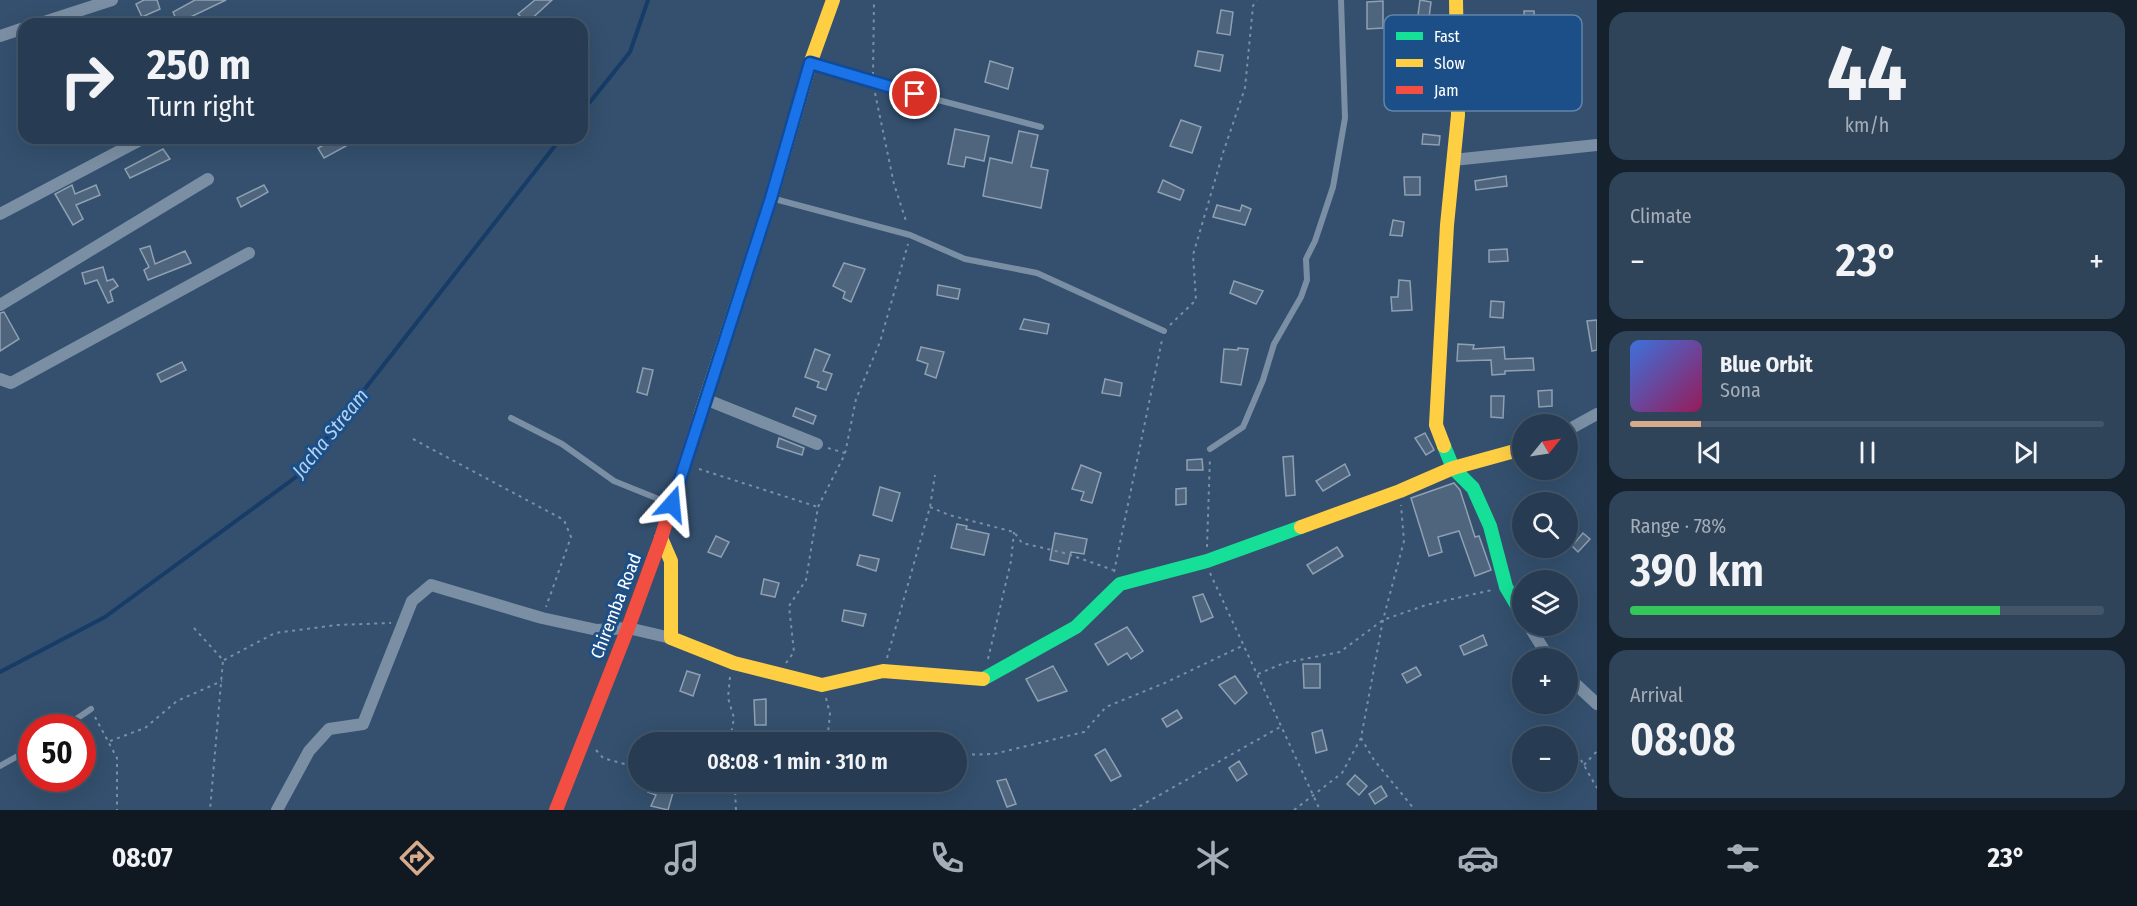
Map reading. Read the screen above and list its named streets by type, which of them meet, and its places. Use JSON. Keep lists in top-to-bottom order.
{
  "streets": {
    "street": ["Chiremba Road"]
  },
  "water": ["Jacha Stream"],
  "legend": ["Fast", "Slow", "Jam"],
  "north": "top right",
  "page": {
    "tile": [
      ["44", "km/h"],
      "Climate",
      ["Range · 78%", "390 km"],
      ["Arrival", "08:08"]
    ],
    "turn": ["250 m", "Turn right"],
    "heat": ["−", "23°", "+"],
    "song": ["Blue Orbit", "Sona"],
    "map_buttons": ["+", "−"],
    "limit": "50",
    "trip": "08:08 · 1 min · 310 m",
    "tabs": ["08:07", "23°"]
  }
}
